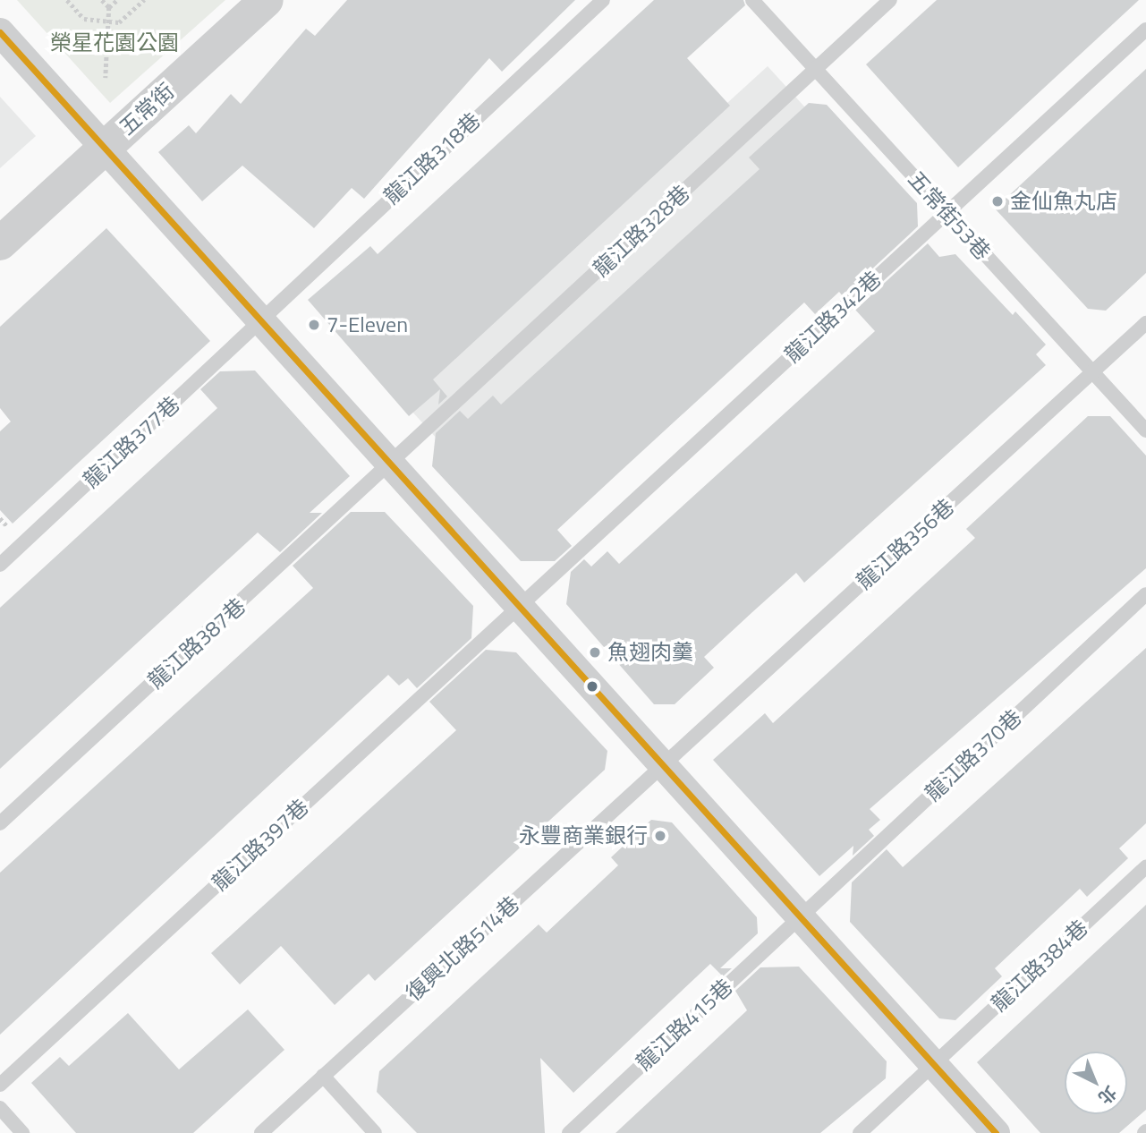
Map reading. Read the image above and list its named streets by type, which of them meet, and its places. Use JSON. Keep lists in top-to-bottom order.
{
  "streets": {
    "street": ["五常街"],
    "lane": [
      "龍江路318巷",
      "五常街53巷",
      "龍江路328巷",
      "龍江路342巷",
      "龍江路377巷",
      "龍江路356巷",
      "龍江路387巷",
      "龍江路370巷",
      "龍江路397巷",
      "復興北路514巷",
      "龍江路384巷",
      "龍江路415巷"
    ]
  },
  "crossings": [
    ["龍江路318巷", "龍江路377巷"],
    ["五常街53巷", "龍江路328巷"],
    ["五常街53巷", "龍江路342巷"],
    ["五常街53巷", "龍江路356巷"],
    ["龍江路328巷", "龍江路387巷"],
    ["龍江路342巷", "龍江路397巷"],
    ["龍江路356巷", "復興北路514巷"],
    ["龍江路370巷", "龍江路415巷"]
  ],
  "parks": ["榮星花園公園"],
  "places": [
    "金仙魚丸店",
    "7-Eleven",
    "魚翅肉羹",
    "永豐商業銀行"
  ],
  "north": "bottom right"
}
